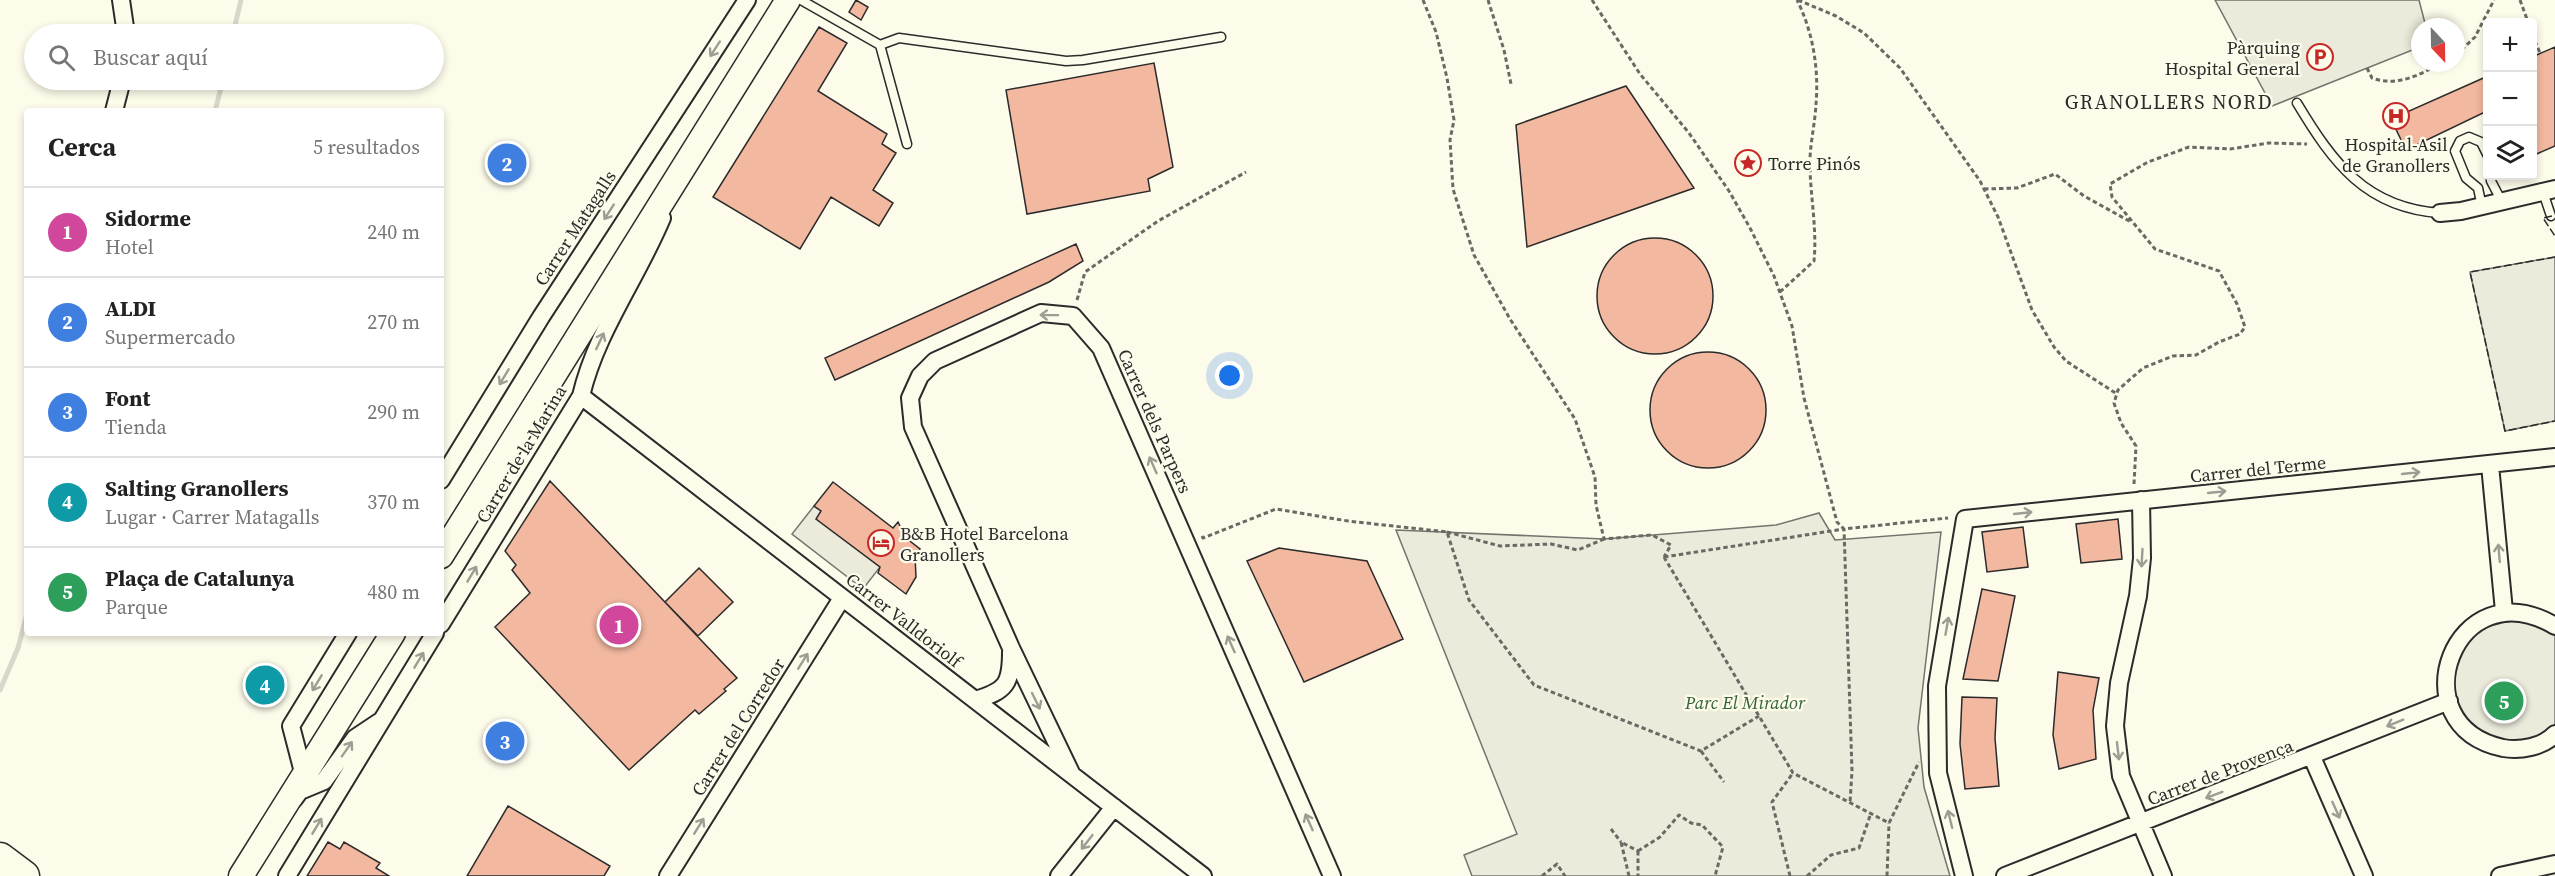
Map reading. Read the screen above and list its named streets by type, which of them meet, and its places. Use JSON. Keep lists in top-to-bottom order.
{
  "streets": {
    "street": [
      "Carrer Matagalls",
      "Carrer dels Parpers",
      "Carrer de la Marina",
      "Carrer del Terme",
      "Carrer Valldoriolf",
      "Carrer del Corredor",
      "Carrer de Provença"
    ]
  },
  "crossings": [
    ["Carrer de la Marina", "Carrer Valldoriolf"],
    ["Carrer Valldoriolf", "Carrer del Corredor"]
  ],
  "one_way": [
    "Carrer dels Parpers",
    "Carrer del Terme",
    "Carrer del Corredor",
    "Carrer de Provença"
  ],
  "districts": ["GRANOLLERS NORD"],
  "parks": ["Parc El Mirador"],
  "places": {
    "parking": ["Pàrquing Hospital General"],
    "hospital": ["Hospital-Asil de Granollers"],
    "place": ["Torre Pinós"],
    "hotel": ["B&B Hotel Barcelona Granollers"]
  },
  "north": "bottom",
  "page": {
    "map_buttons": ["+", "−"],
    "search": "Buscar aquí",
    "heading": ["Cerca", "5 resultados"],
    "pins": [
      "2",
      "1",
      "4",
      "5",
      "3"
    ],
    "list": [
      {
        "mark": "1",
        "name": "Sidorme",
        "note": "Hotel",
        "value": "240 m"
      },
      {
        "mark": "2",
        "name": "ALDI",
        "note": "Supermercado",
        "value": "270 m"
      },
      {
        "mark": "3",
        "name": "Font",
        "note": "Tienda",
        "value": "290 m"
      },
      {
        "mark": "4",
        "name": "Salting Granollers",
        "note": "Lugar · Carrer Matagalls",
        "value": "370 m"
      },
      {
        "mark": "5",
        "name": "Plaça de Catalunya",
        "note": "Parque",
        "value": "480 m"
      }
    ]
  }
}
